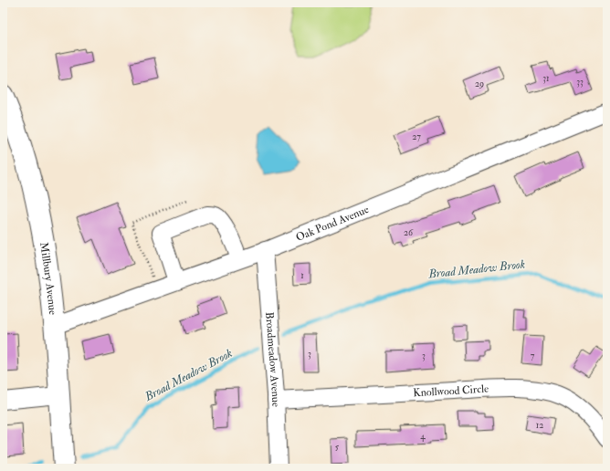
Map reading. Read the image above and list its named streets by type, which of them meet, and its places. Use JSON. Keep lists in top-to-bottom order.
{
  "streets": {
    "main road": ["Millbury Avenue"],
    "street": ["Oak Pond Avenue", "Broadmeadow Avenue", "Knollwood Circle"]
  },
  "crossings": [
    ["Oak Pond Avenue", "Millbury Avenue"],
    ["Oak Pond Avenue", "Broadmeadow Avenue"],
    ["Broadmeadow Avenue", "Knollwood Circle"]
  ],
  "water": ["Broad Meadow Brook"],
  "house_numbers": [
    "31",
    "33",
    "29",
    "27",
    "26",
    "1",
    "3",
    "3",
    "7",
    "12",
    "4",
    "5"
  ]
}
